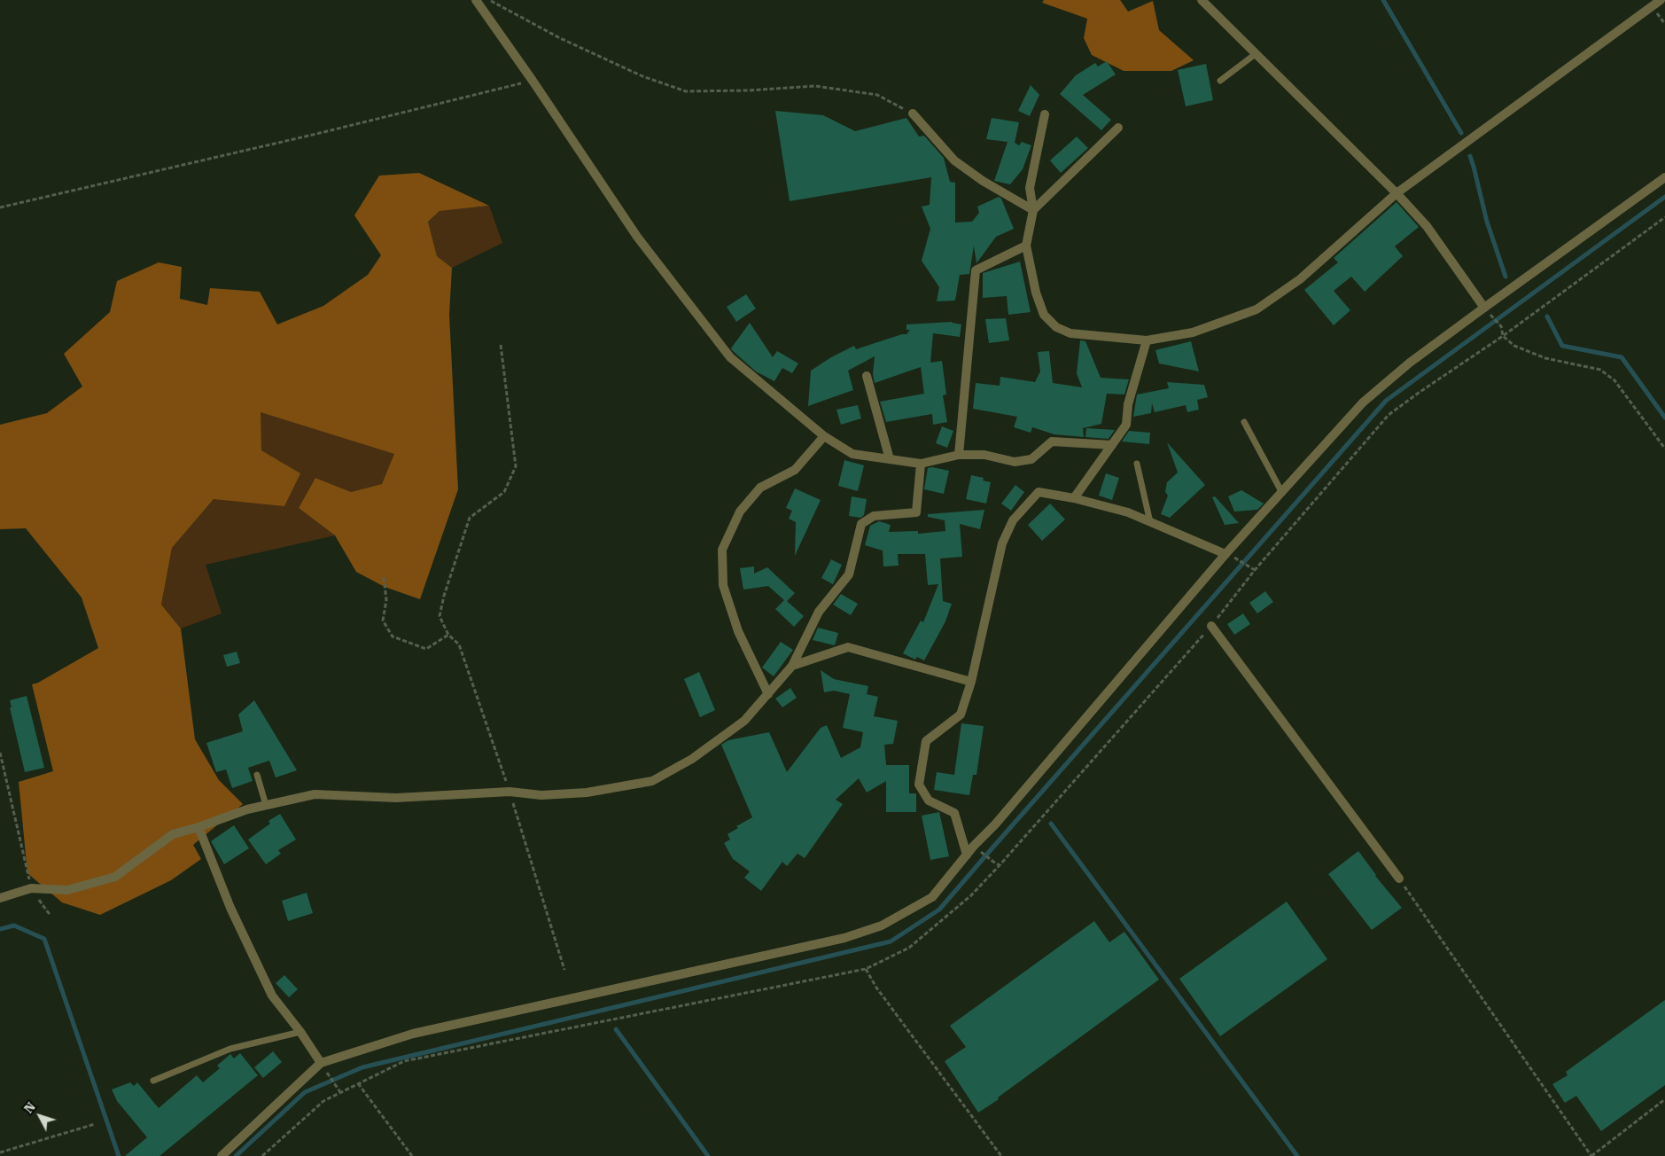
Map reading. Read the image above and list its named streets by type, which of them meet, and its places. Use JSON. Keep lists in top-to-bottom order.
{
  "north": "top left"
}
